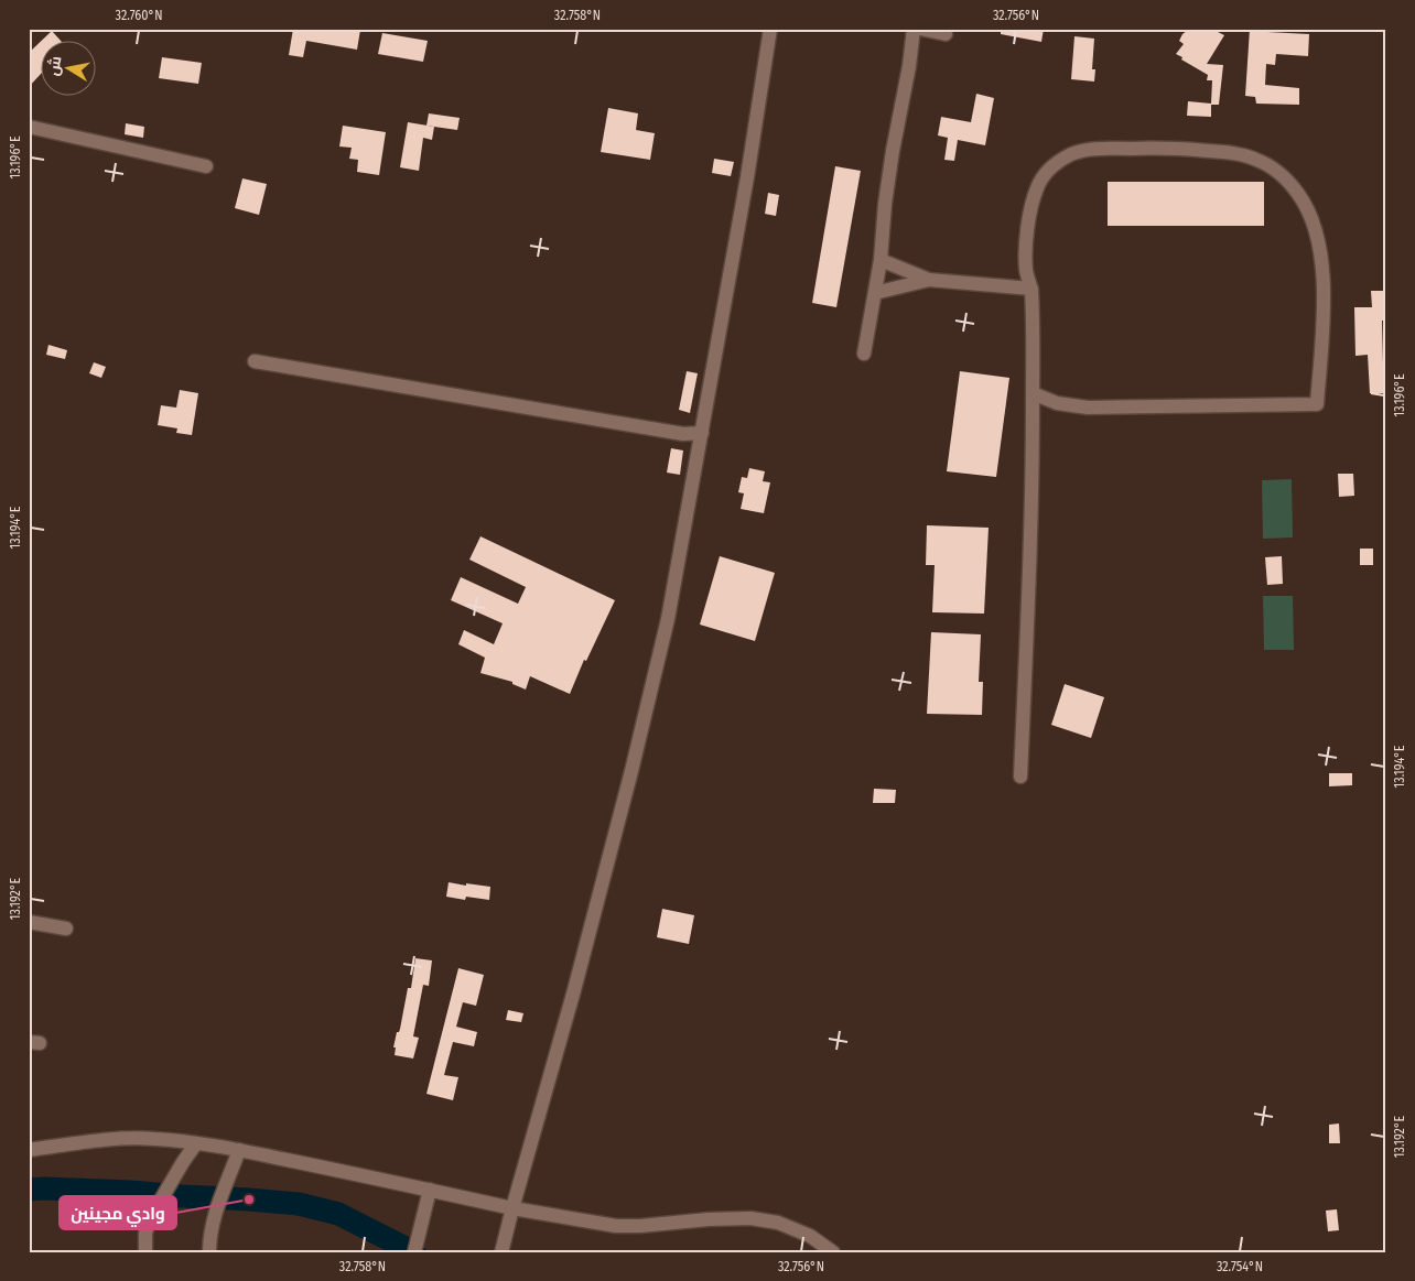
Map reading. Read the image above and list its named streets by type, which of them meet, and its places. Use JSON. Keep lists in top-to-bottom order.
{
  "places": ["وادي مجينين"],
  "north": "left",
  "coordinates": [
    "32.760°N",
    "32.758°N",
    "32.756°N",
    "13.196°E",
    "13.194°E",
    "13.192°E",
    "32.754°N"
  ]
}
